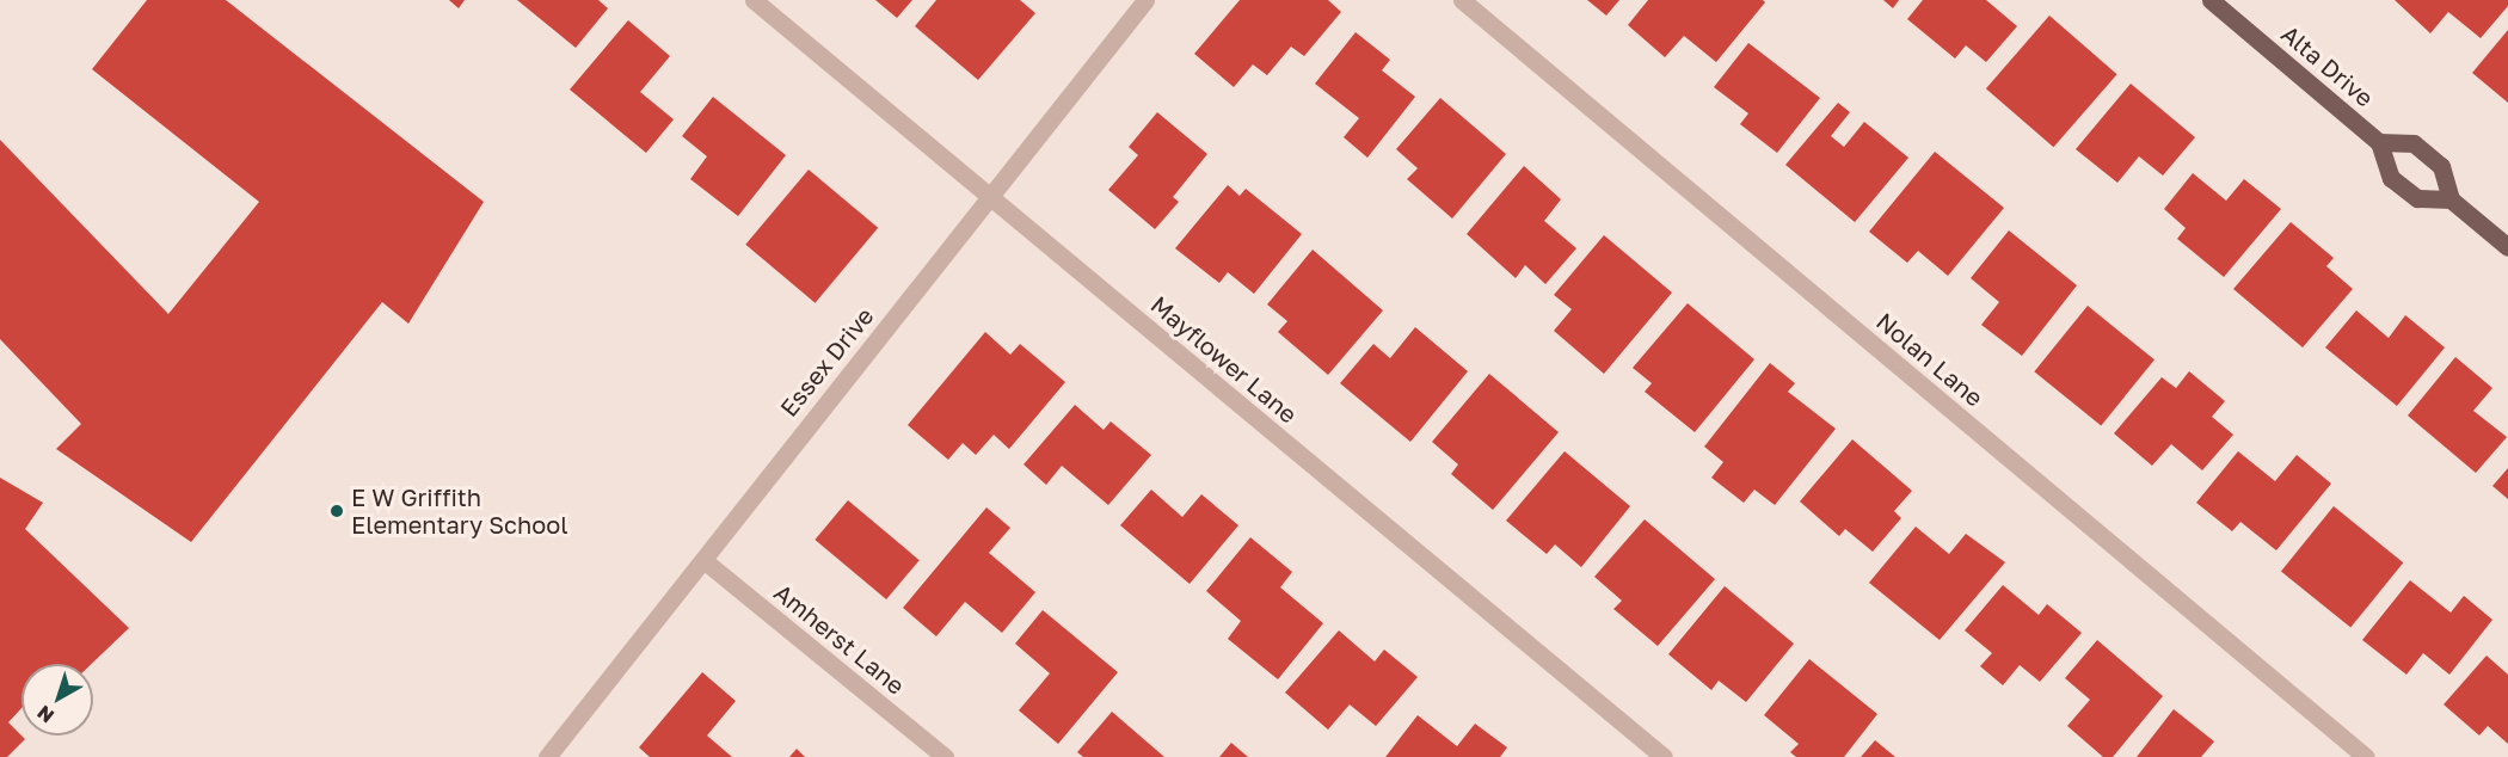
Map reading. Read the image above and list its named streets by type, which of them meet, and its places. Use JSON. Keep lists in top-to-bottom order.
{
  "streets": {
    "main road": ["Alta Drive"],
    "street": [
      "Mayflower Lane",
      "Nolan Lane",
      "Essex Drive",
      "Amherst Lane"
    ]
  },
  "crossings": [
    ["Mayflower Lane", "Essex Drive"],
    ["Essex Drive", "Amherst Lane"]
  ],
  "places": ["E W Griffith Elementary School"],
  "north": "bottom left"
}
